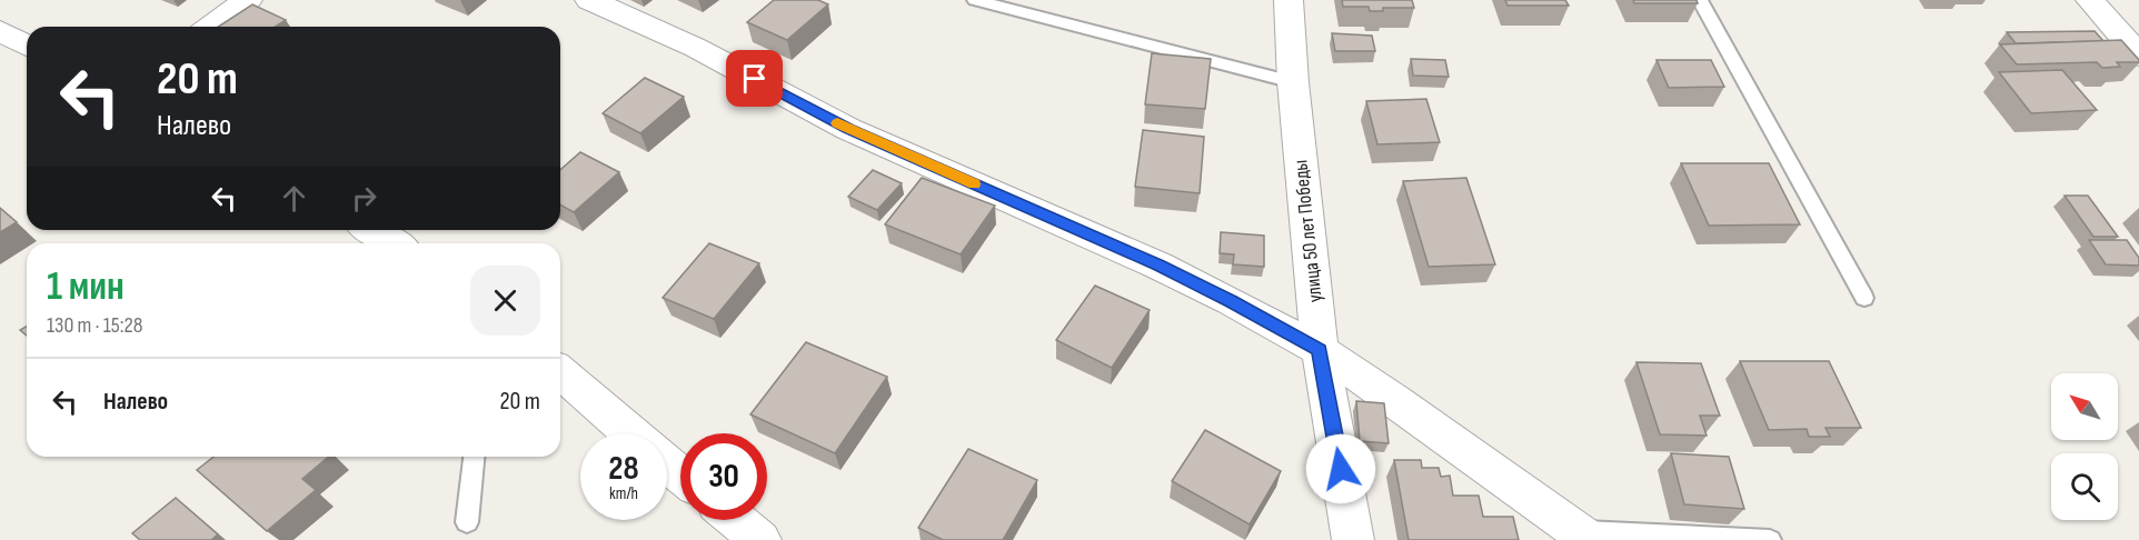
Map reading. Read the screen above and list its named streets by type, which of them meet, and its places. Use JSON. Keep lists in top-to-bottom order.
{
  "streets": {
    "street": ["улица 50 лет Победы"]
  },
  "north": "top left",
  "page": {
    "turn": ["20 m", "Налево"],
    "heading": ["1 мин", "130 m · 15:28"],
    "list": [
      {
        "name": "Налево",
        "value": "20 m"
      }
    ],
    "speed": "28 km/h",
    "limit": "30"
  }
}
